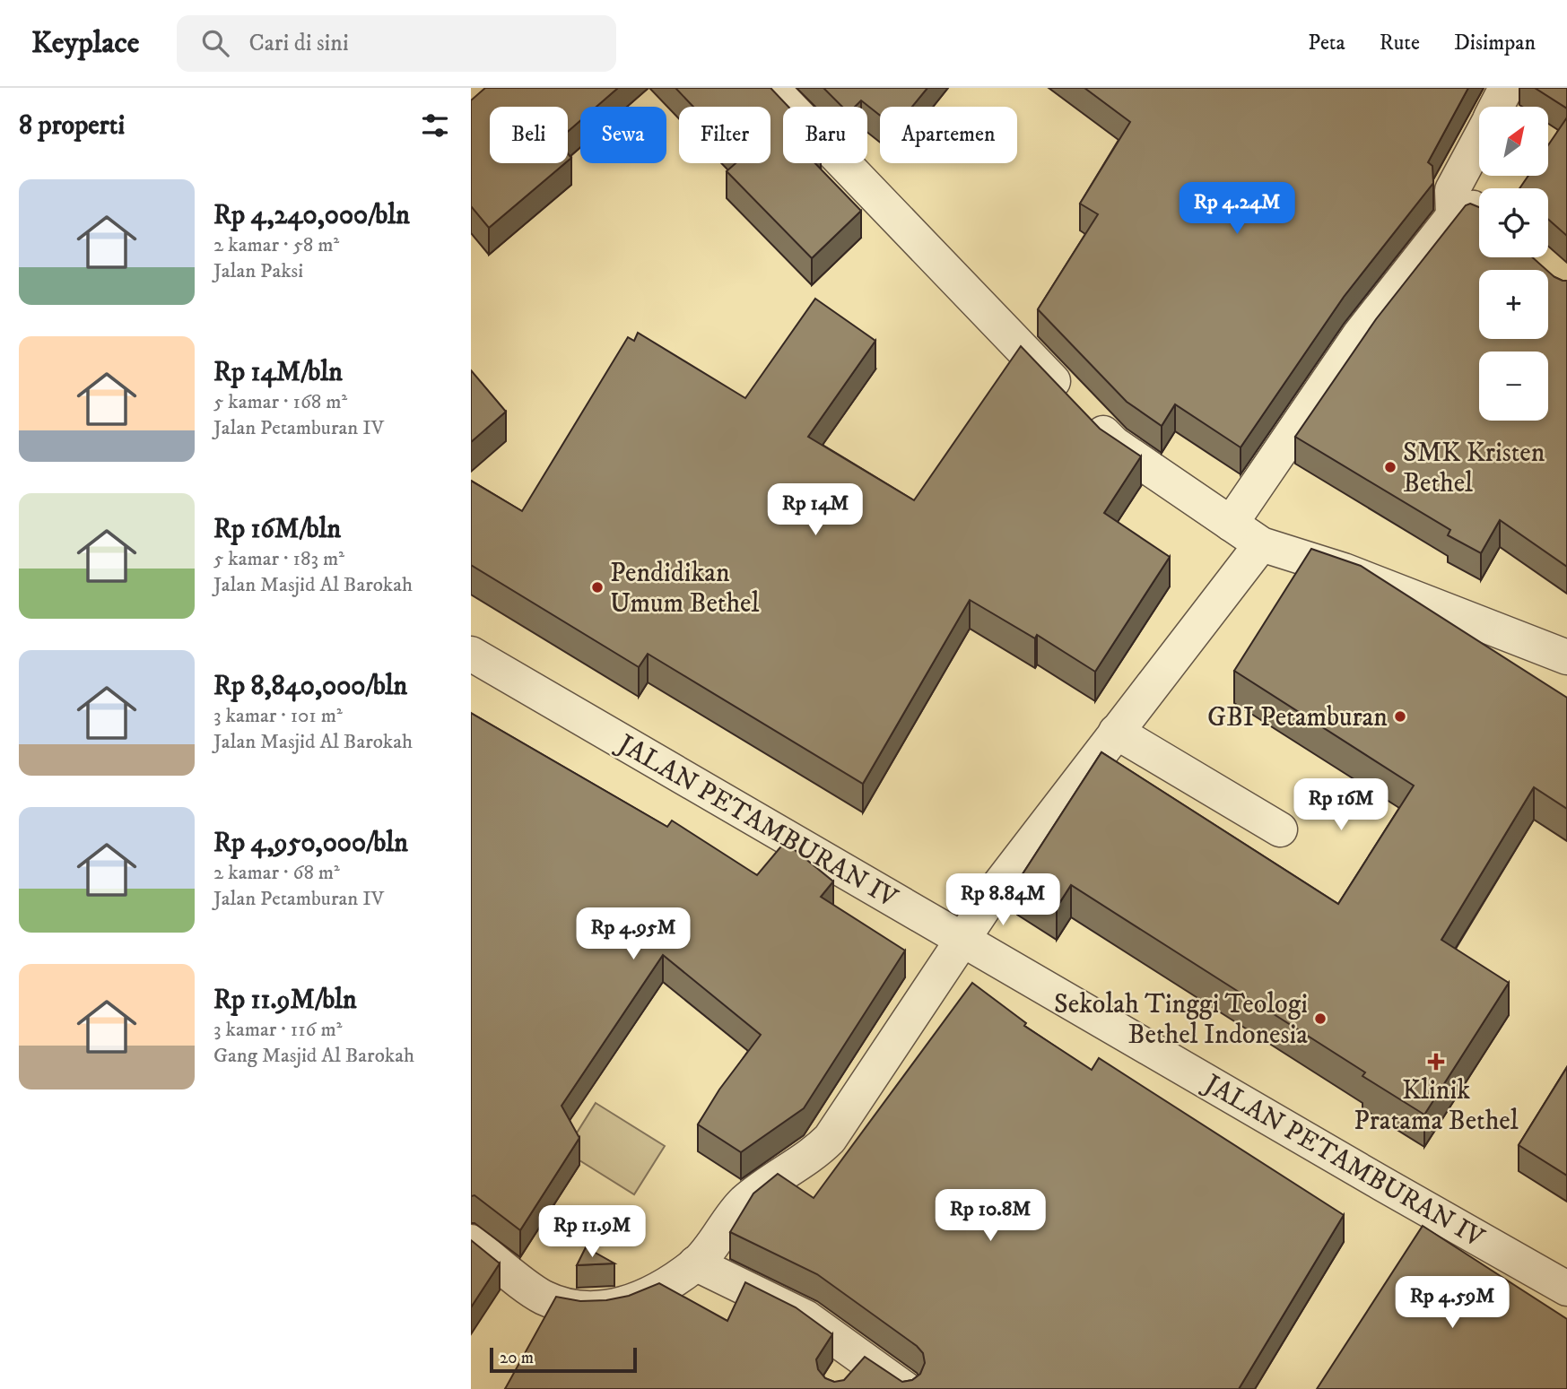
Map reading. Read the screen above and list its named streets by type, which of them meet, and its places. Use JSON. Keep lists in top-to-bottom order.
{
  "streets": {
    "street": ["JALAN PETAMBURAN IV"]
  },
  "places": {
    "other": [
      "SMK Kristen Bethel",
      "Pendidikan Umum Bethel",
      "GBI Petamburan",
      "Sekolah Tinggi Teologi Bethel Indonesia"
    ],
    "health": ["Klinik Pratama Bethel"]
  },
  "scale_bar": "20 m",
  "north": "top right",
  "page": {
    "header": "Keyplace",
    "search": "Cari di sini",
    "nav": ["Peta", "Rute", "Disimpan"],
    "heading": "8 properti",
    "map_buttons": ["+", "−"],
    "chip": [
      "Beli",
      "Sewa",
      "Filter",
      "Baru",
      "Apartemen"
    ],
    "list": [
      {
        "name": "Rp 4,240,000/bln",
        "note": "2 kamar · 58 m² · Jalan Paksi"
      },
      {
        "name": "Rp 14M/bln",
        "note": "5 kamar · 168 m² · Jalan Petamburan IV"
      },
      {
        "name": "Rp 16M/bln",
        "note": "5 kamar · 183 m² · Jalan Masjid Al Barokah"
      },
      {
        "name": "Rp 8,840,000/bln",
        "note": "3 kamar · 101 m² · Jalan Masjid Al Barokah"
      },
      {
        "name": "Rp 4,950,000/bln",
        "note": "2 kamar · 68 m² · Jalan Petamburan IV"
      },
      {
        "name": "Rp 11.9M/bln",
        "note": "3 kamar · 116 m² · Gang Masjid Al Barokah"
      }
    ],
    "price": [
      "Rp 4.24M",
      "Rp 14M",
      "Rp 16M",
      "Rp 8.84M",
      "Rp 4.95M",
      "Rp 10.8M",
      "Rp 11.9M",
      "Rp 4.59M"
    ],
    "scale": "20 m"
  }
}
